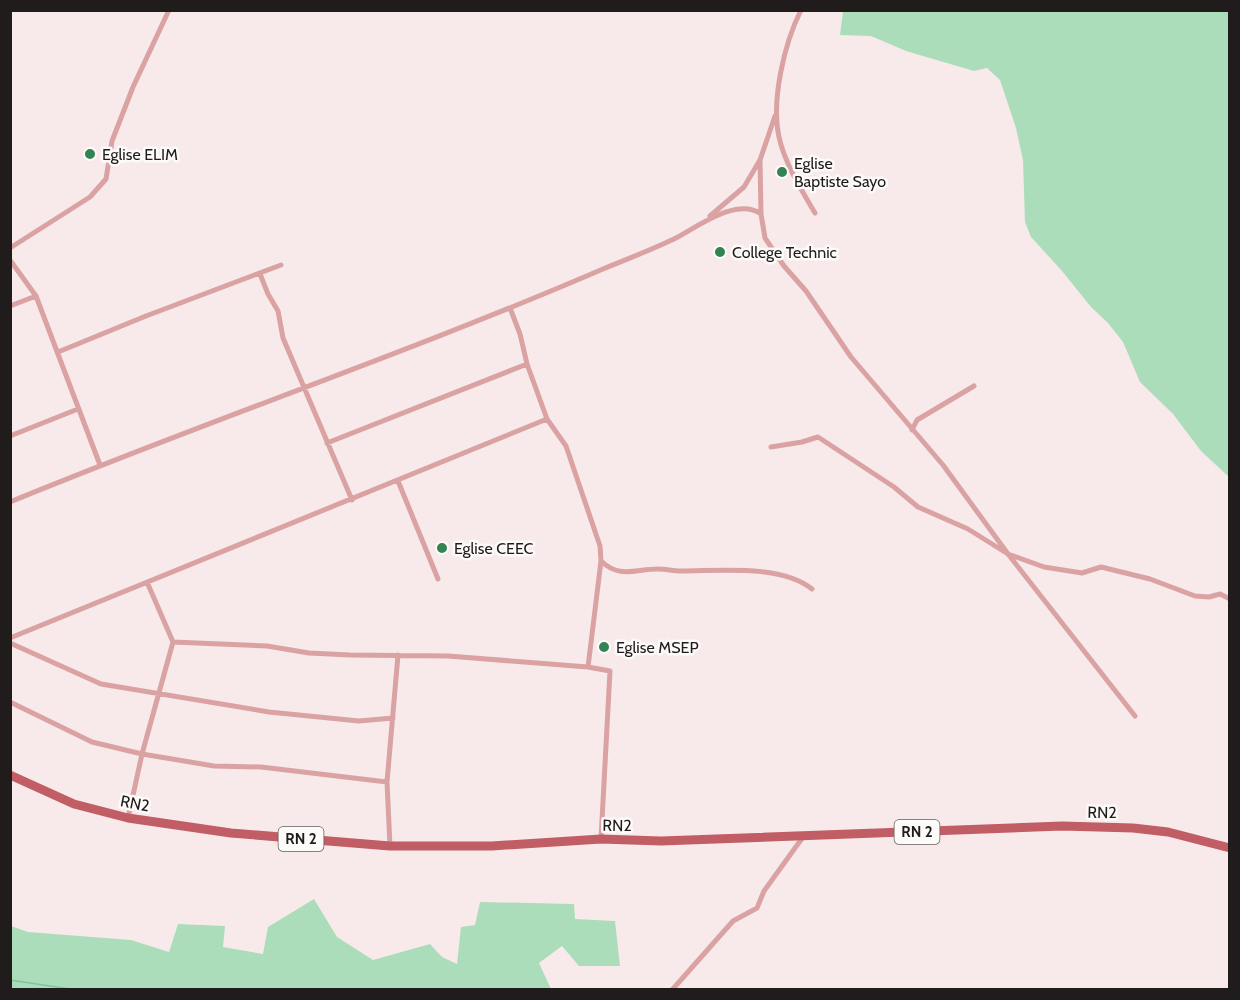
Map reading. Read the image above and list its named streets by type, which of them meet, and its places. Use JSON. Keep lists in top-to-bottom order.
{
  "streets": {
    "main road": ["RN2", "RN 2"]
  },
  "places": [
    "Eglise ELIM",
    "Eglise Baptiste Sayo",
    "College Technic",
    "Eglise CEEC",
    "Eglise MSEP"
  ]
}
